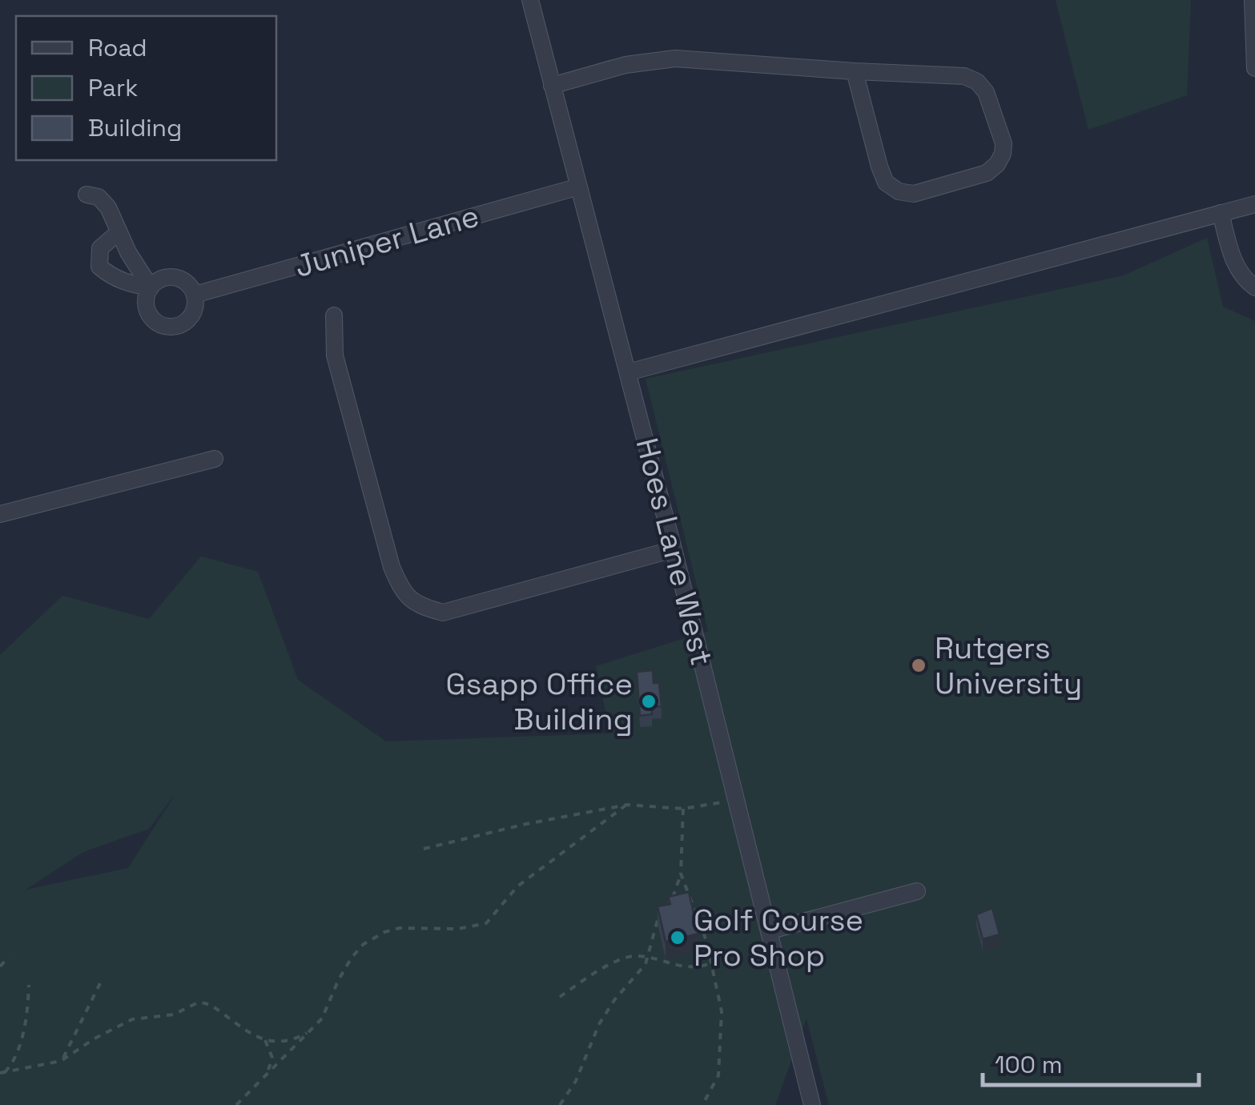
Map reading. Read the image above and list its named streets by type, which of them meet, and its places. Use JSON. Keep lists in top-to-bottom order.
{
  "streets": {
    "street": ["Juniper Lane", "Hoes Lane West"]
  },
  "crossings": [
    ["Juniper Lane", "Hoes Lane West"]
  ],
  "places": ["Rutgers University", "Gsapp Office Building", "Golf Course Pro Shop"],
  "legend": ["Road", "Park", "Building"],
  "scale_bar": "100 m"
}
